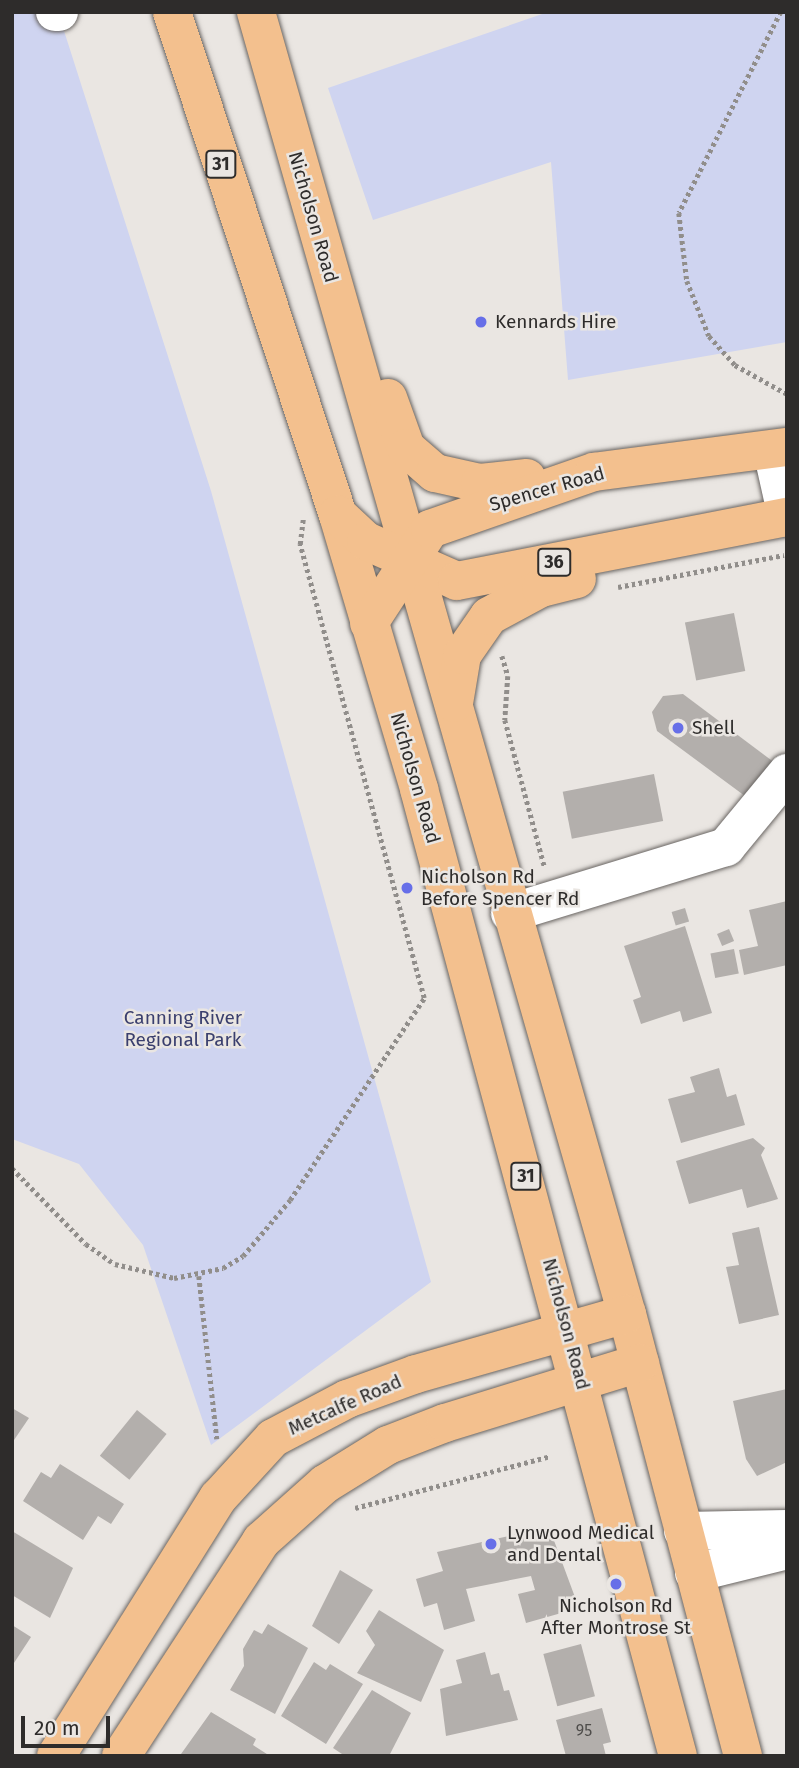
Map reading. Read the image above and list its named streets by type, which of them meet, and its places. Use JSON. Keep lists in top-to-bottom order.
{
  "streets": {
    "main road": [
      "31",
      "Nicholson Road",
      "Spencer Road",
      "36",
      "Metcalfe Road"
    ]
  },
  "crossings": [
    ["Nicholson Road", "Spencer Road"],
    ["Nicholson Road", "36"],
    ["Nicholson Road", "Metcalfe Road"],
    ["Spencer Road", "36"]
  ],
  "parks": ["Canning River Regional Park"],
  "places": [
    "Kennards Hire",
    "Shell",
    "Nicholson Rd Before Spencer Rd",
    "Lynwood Medical and Dental",
    "Nicholson Rd After Montrose St"
  ],
  "house_numbers": ["95"],
  "scale_bar": "20 m"
}
